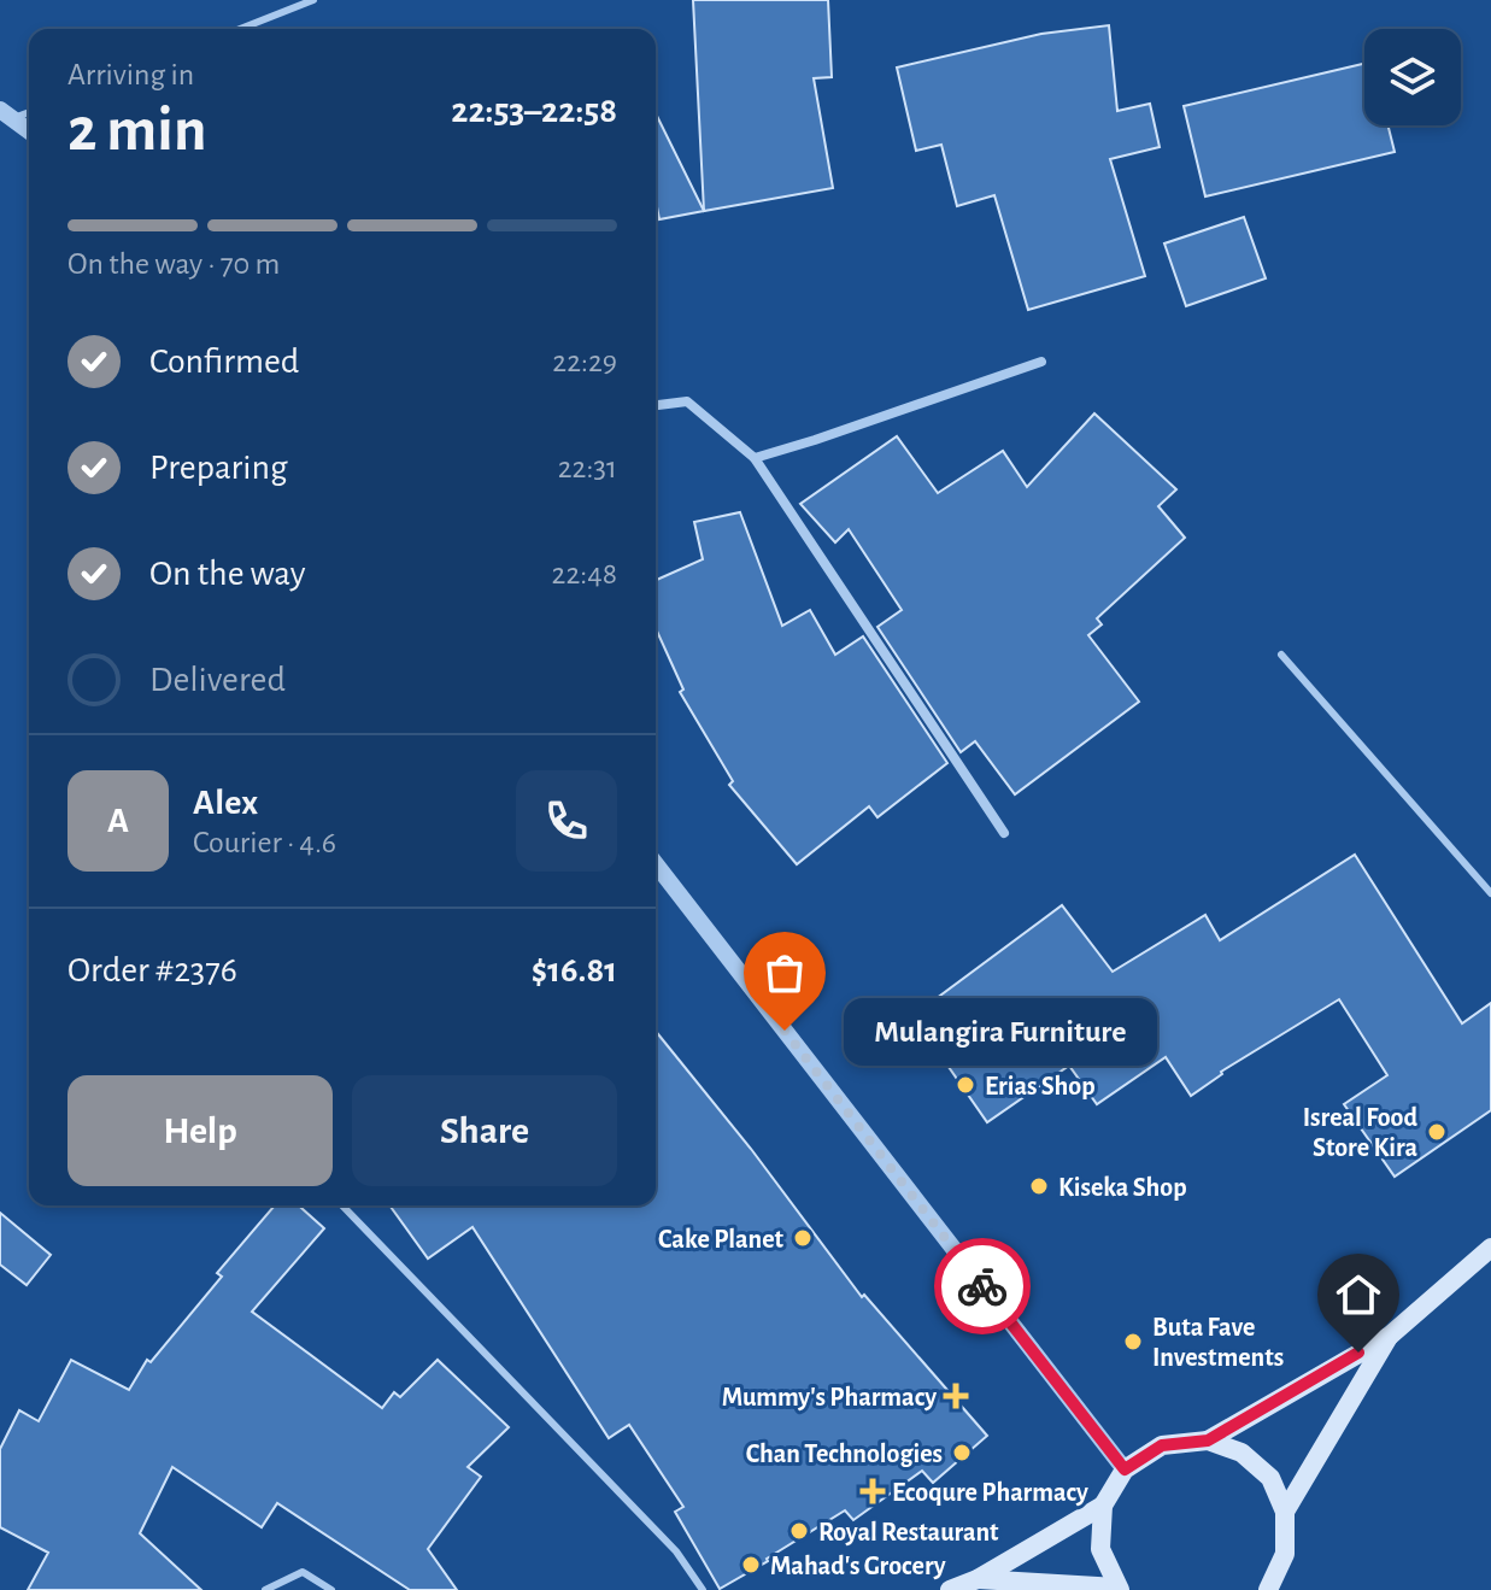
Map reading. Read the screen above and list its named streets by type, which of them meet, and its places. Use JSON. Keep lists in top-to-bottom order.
{
  "places": {
    "other": [
      "Mulangira Furniture",
      "Erias Shop",
      "Isreal Food Store Kira",
      "Kiseka Shop",
      "Cake Planet",
      "Buta Fave Investments",
      "Chan Technologies",
      "Royal Restaurant",
      "Mahad's Grocery"
    ],
    "health": ["Mummy's Pharmacy", "Ecoqure Pharmacy"]
  },
  "page": {
    "heading": ["2 min", "Arriving in", "22:53–22:58"],
    "panel": [
      "Alex",
      "Courier · 4.6",
      "Order #2376",
      "$16.81"
    ],
    "bar": "On the way · 70 m",
    "list": [
      ["Confirmed", "22:29"],
      ["Preparing", "22:31"],
      ["On the way", "22:48"],
      "Delivered"
    ],
    "round": "A",
    "bubble": "Mulangira Furniture",
    "buttons": ["Help", "Share"]
  }
}
